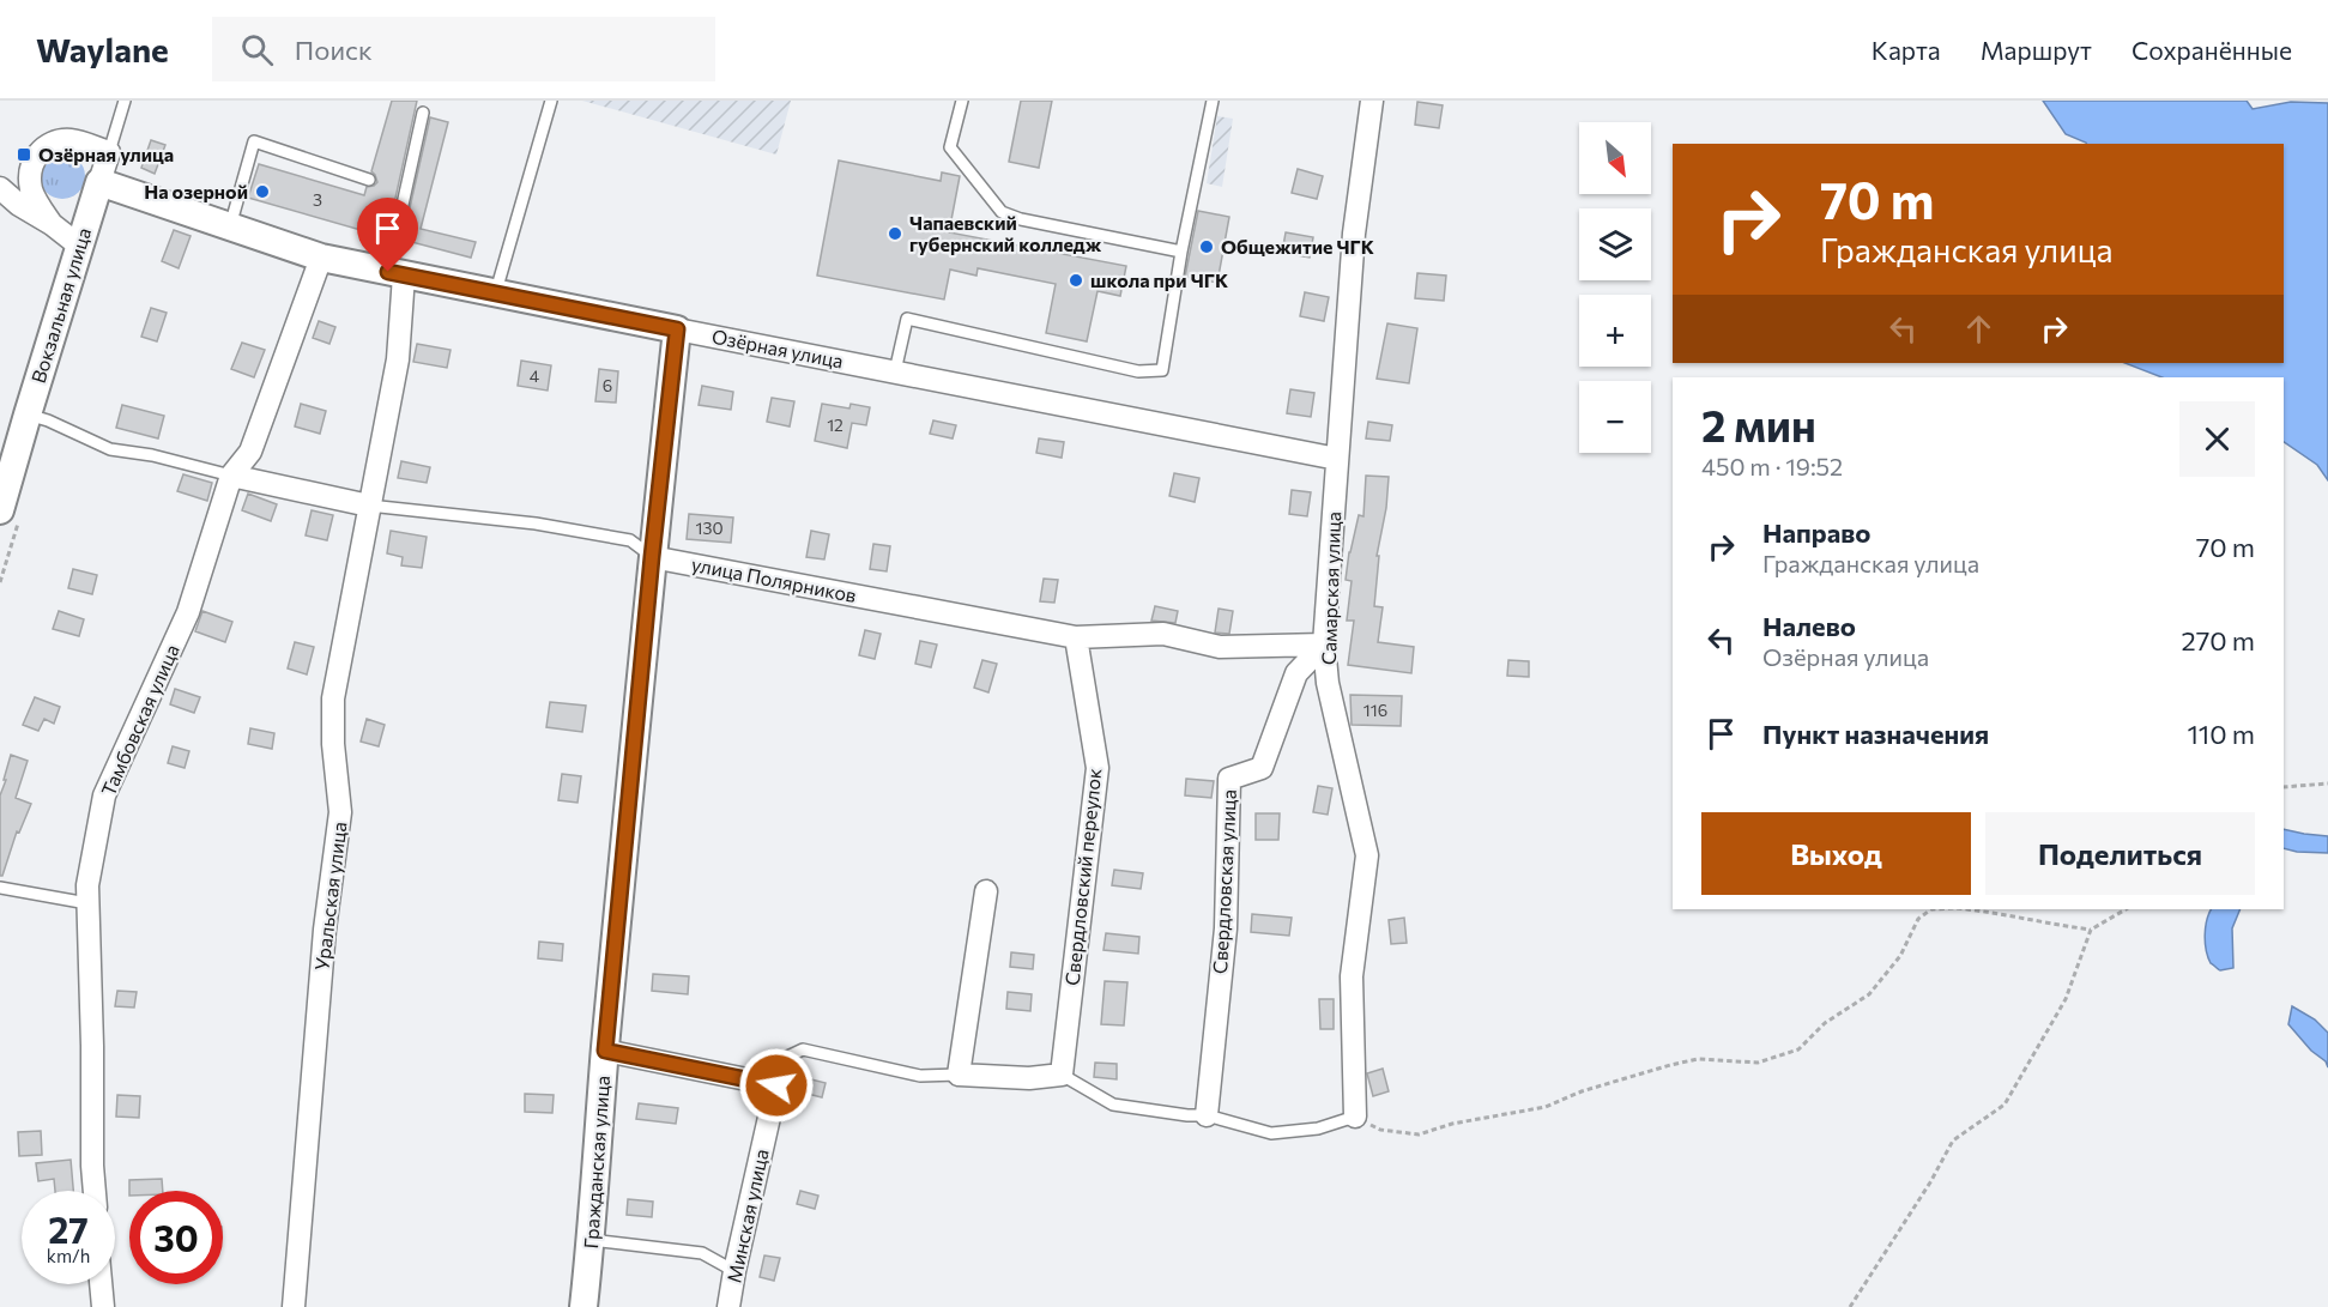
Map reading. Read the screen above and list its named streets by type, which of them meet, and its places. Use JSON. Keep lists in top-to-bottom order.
{
  "streets": {
    "street": [
      "Вокзальная улица",
      "Озёрная улица",
      "улица Полярников",
      "Самарская улица",
      "Тамбовская улица",
      "Свердловский переулок",
      "Свердловская улица",
      "Уральская улица",
      "Гражданская улица",
      "Минская улица"
    ]
  },
  "crossings": [
    ["Вокзальная улица", "Озёрная улица"],
    ["Озёрная улица", "Самарская улица"],
    ["Озёрная улица", "Тамбовская улица"],
    ["Озёрная улица", "Уральская улица"],
    ["Озёрная улица", "Гражданская улица"],
    ["улица Полярников", "Самарская улица"],
    ["улица Полярников", "Тамбовская улица"],
    ["улица Полярников", "Свердловский переулок"],
    ["улица Полярников", "Свердловская улица"],
    ["улица Полярников", "Уральская улица"],
    ["улица Полярников", "Гражданская улица"],
    ["Самарская улица", "Свердловская улица"]
  ],
  "places": {
    "transit": ["Озёрная улица"],
    "other": [
      "На озерной",
      "Чапаевский губернский колледж",
      "Общежитие ЧГК",
      "школа при ЧГК"
    ]
  },
  "house_numbers": [
    "3",
    "4",
    "6",
    "12",
    "130",
    "116"
  ],
  "north": "bottom right",
  "page": {
    "header": "Waylane",
    "search": "Поиск",
    "nav": ["Карта", "Маршрут", "Сохранённые"],
    "map_buttons": ["+", "−"],
    "turn": ["70 m", "Гражданская улица"],
    "heading": ["2 мин", "450 m · 19:52"],
    "list": [
      {
        "name": "Направо",
        "note": "Гражданская улица",
        "value": "70 m"
      },
      {
        "name": "Налево",
        "note": "Озёрная улица",
        "value": "270 m"
      },
      {
        "name": "Пункт назначения",
        "value": "110 m"
      }
    ],
    "buttons": ["Выход", "Поделиться"],
    "speed": "27 km/h",
    "limit": "30"
  }
}
